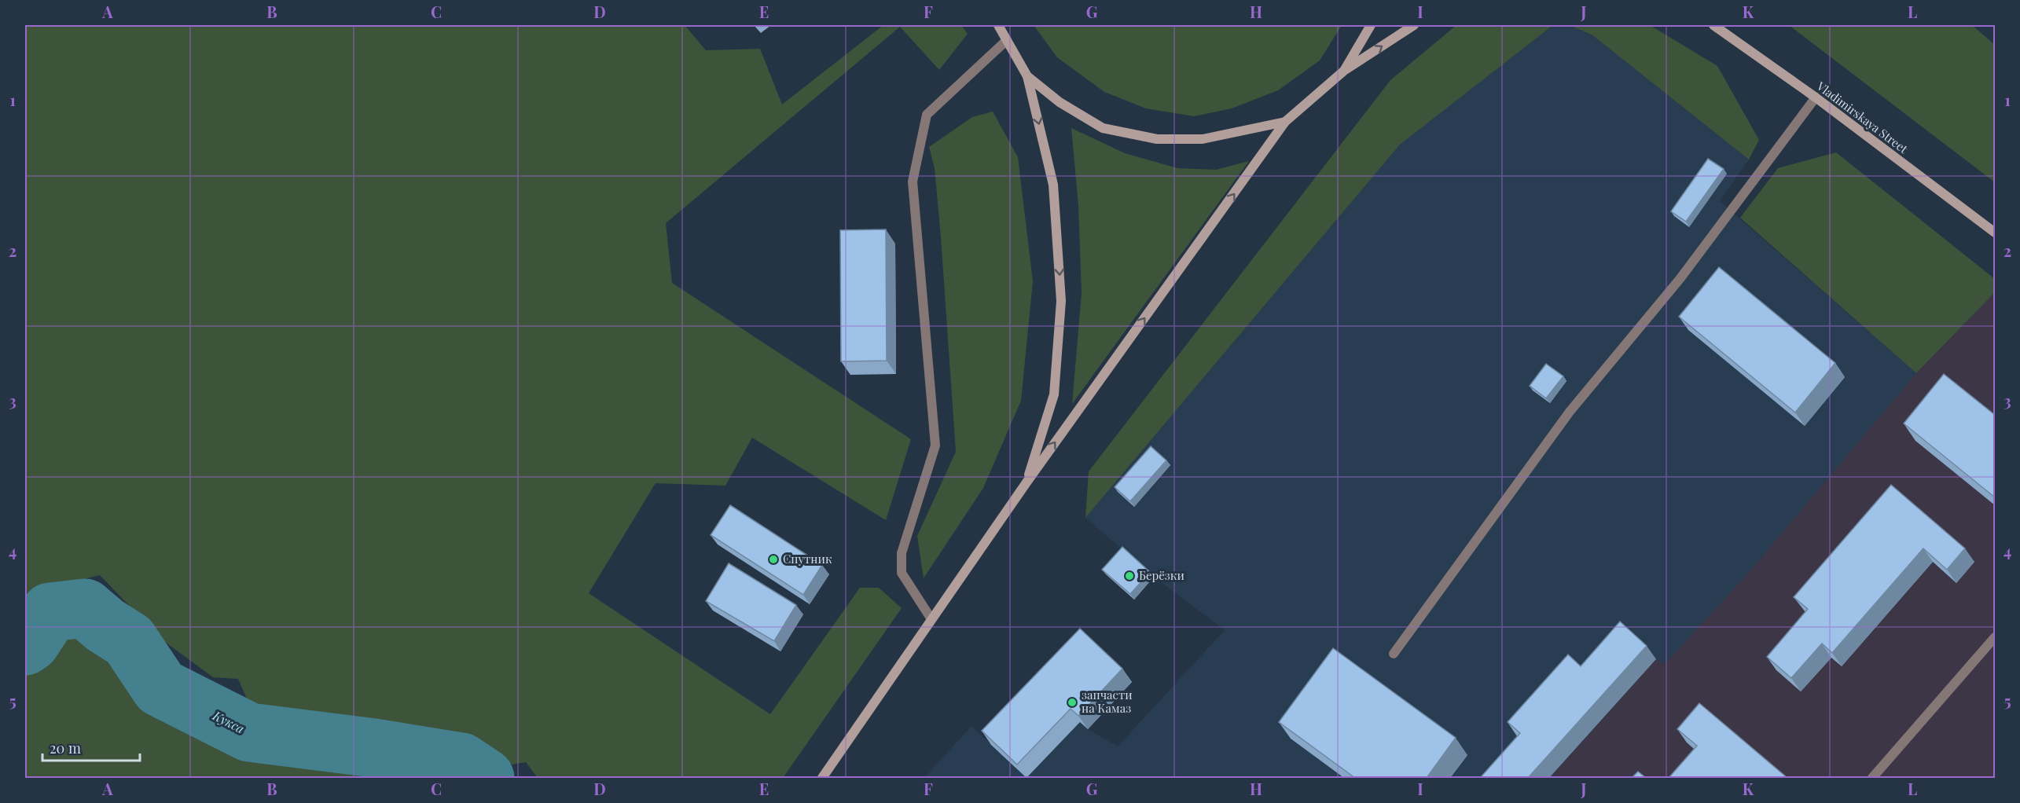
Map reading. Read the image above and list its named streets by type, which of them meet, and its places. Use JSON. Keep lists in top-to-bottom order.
{
  "streets": {
    "main road": ["Vladimirskaya Street"]
  },
  "water": ["Кукса"],
  "places": ["Спутник", "Берёзки", "запчасти на Камаз"],
  "scale_bar": "20 m",
  "grid": {
    "columns": [
      "A",
      "B",
      "C",
      "D",
      "E",
      "F",
      "G",
      "H",
      "I",
      "J",
      "K",
      "L"
    ],
    "rows": [
      "1",
      "2",
      "3",
      "4",
      "5"
    ]
  }
}
